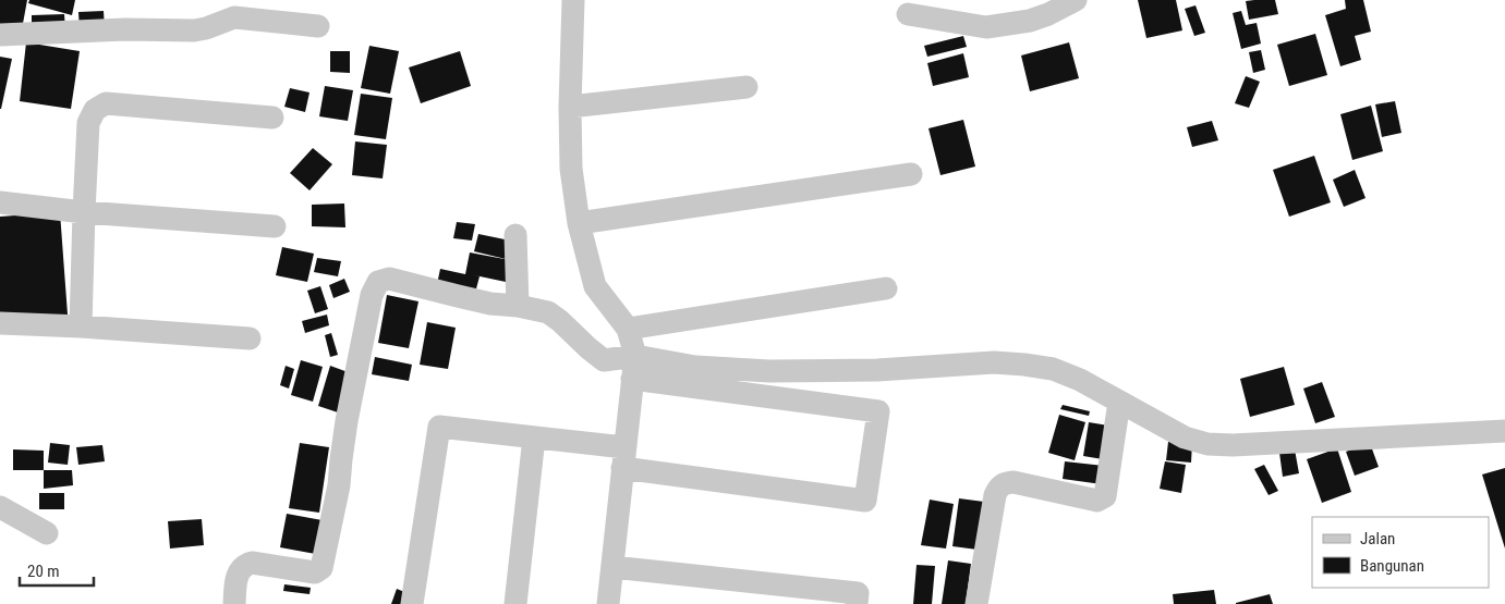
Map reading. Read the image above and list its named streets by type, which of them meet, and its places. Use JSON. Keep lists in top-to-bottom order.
{
  "legend": ["Jalan", "Bangunan"],
  "scale_bar": "20 m"
}
